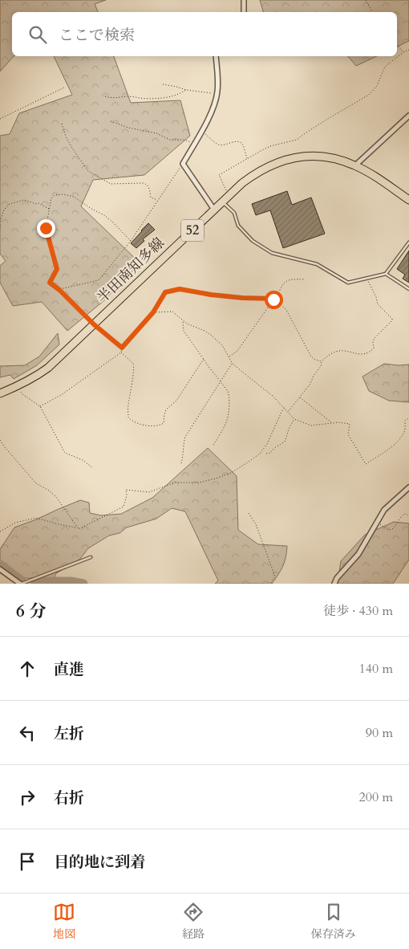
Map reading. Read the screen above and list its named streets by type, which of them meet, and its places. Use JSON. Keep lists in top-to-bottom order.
{
  "streets": {
    "main road": ["52", "半田南知多線"]
  },
  "page": {
    "search": "ここで検索",
    "heading": ["6 分", "徒歩 · 430 m"],
    "list": [
      ["直進", "140 m"],
      ["左折", "90 m"],
      ["右折", "200 m"],
      "目的地に到着"
    ],
    "nav": ["地図", "経路", "保存済み"]
  }
}
